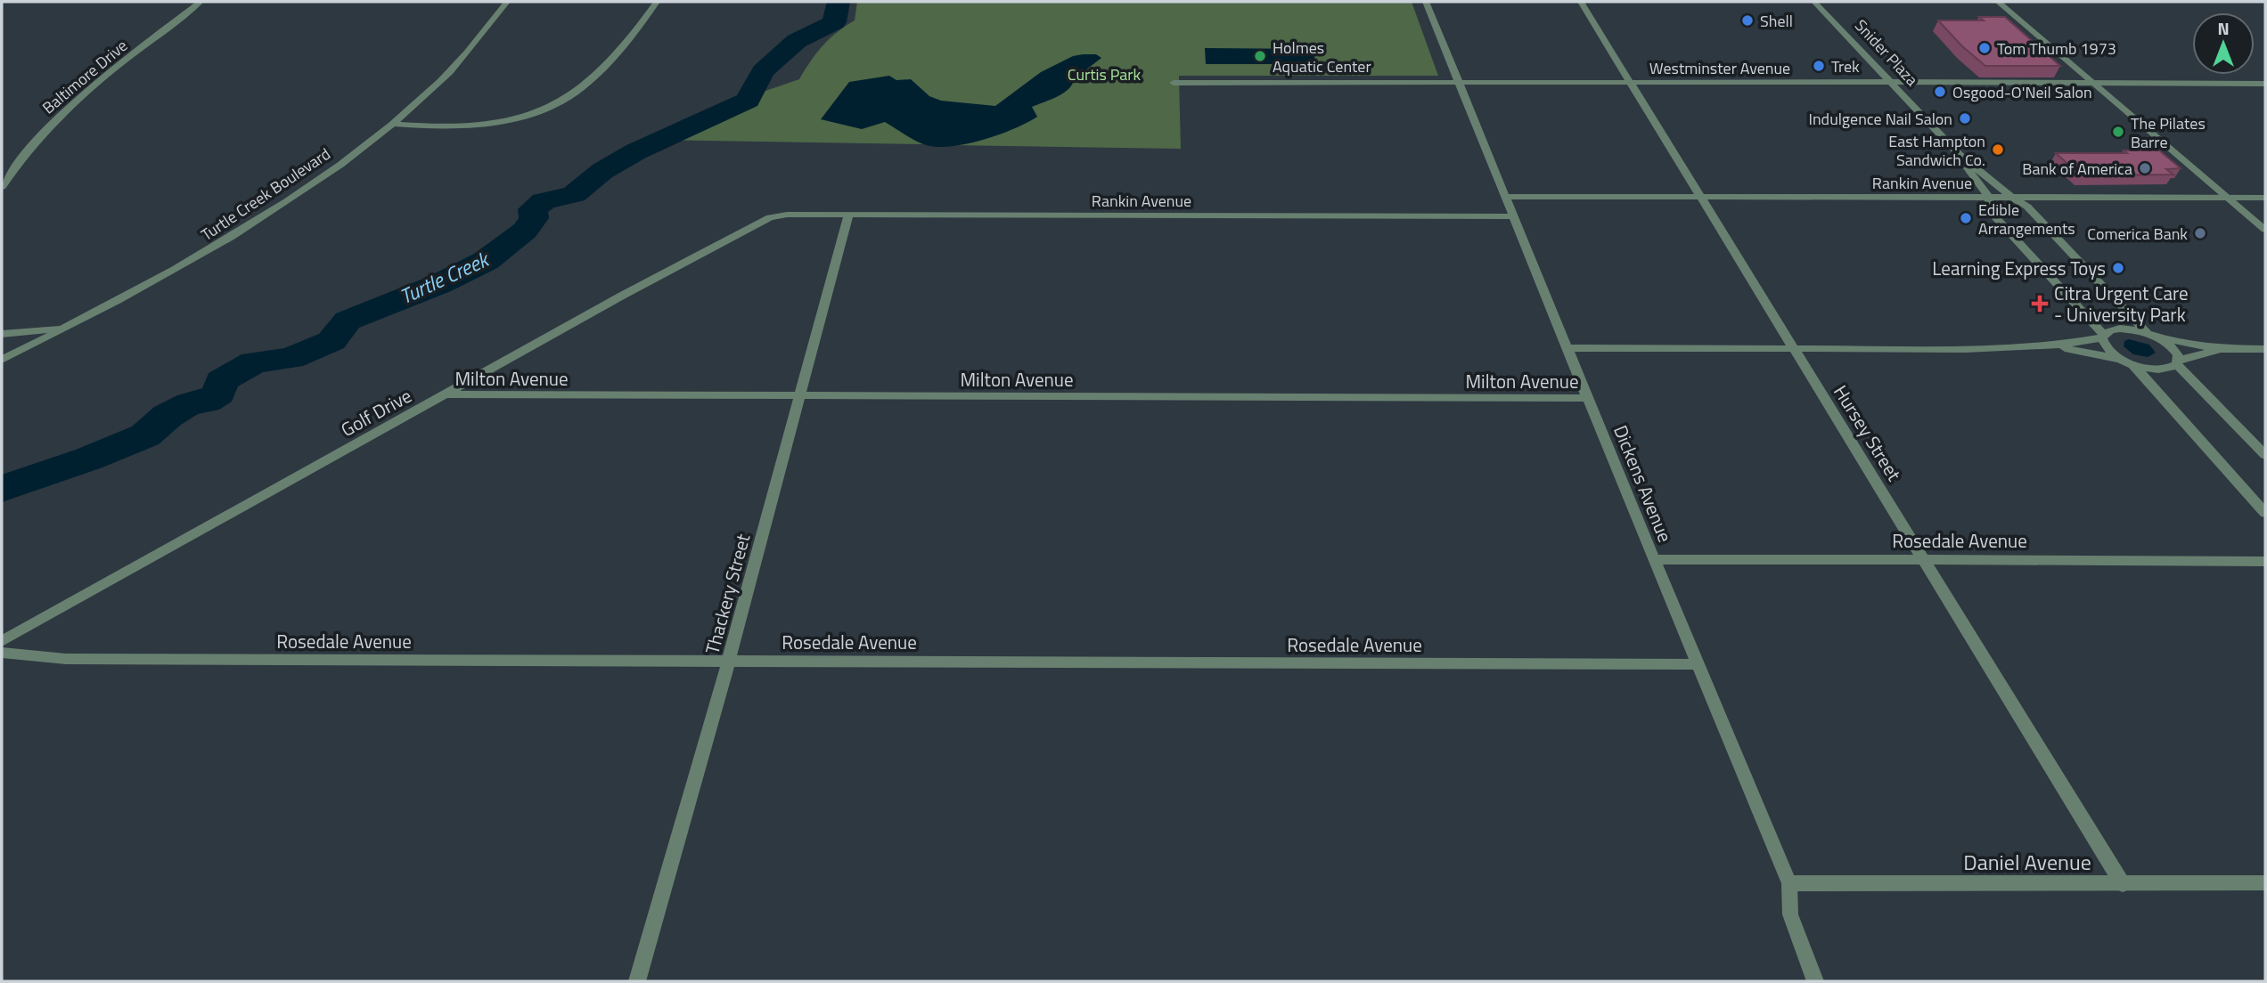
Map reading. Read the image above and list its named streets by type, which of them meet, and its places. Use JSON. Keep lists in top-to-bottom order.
{
  "streets": {
    "street": [
      "Snider Plaza",
      "Westminster Avenue",
      "Baltimore Drive",
      "Rankin Avenue",
      "Turtle Creek Boulevard",
      "Milton Avenue",
      "Golf Drive",
      "Hursey Street",
      "Dickens Avenue",
      "Rosedale Avenue",
      "Thackery Street",
      "Daniel Avenue"
    ]
  },
  "crossings": [
    ["Snider Plaza", "Westminster Avenue"],
    ["Snider Plaza", "Rankin Avenue"],
    ["Snider Plaza", "Milton Avenue"],
    ["Westminster Avenue", "Hursey Street"],
    ["Westminster Avenue", "Dickens Avenue"],
    ["Rankin Avenue", "Golf Drive"],
    ["Rankin Avenue", "Hursey Street"],
    ["Rankin Avenue", "Dickens Avenue"],
    ["Rankin Avenue", "Thackery Street"],
    ["Milton Avenue", "Golf Drive"],
    ["Milton Avenue", "Hursey Street"],
    ["Milton Avenue", "Dickens Avenue"],
    ["Milton Avenue", "Thackery Street"],
    ["Hursey Street", "Rosedale Avenue"],
    ["Hursey Street", "Daniel Avenue"],
    ["Dickens Avenue", "Rosedale Avenue"],
    ["Dickens Avenue", "Daniel Avenue"],
    ["Rosedale Avenue", "Thackery Street"]
  ],
  "water": ["Turtle Creek"],
  "parks": ["Curtis Park"],
  "places": {
    "other": [
      "Shell",
      "Tom Thumb 1973",
      "Holmes Aquatic Center",
      "Trek",
      "Osgood-O'Neil Salon",
      "Indulgence Nail Salon",
      "The Pilates Barre",
      "East Hampton Sandwich Co.",
      "Bank of America",
      "Edible Arrangements",
      "Comerica Bank",
      "Learning Express Toys"
    ],
    "health": ["Citra Urgent Care - University Park"]
  },
  "north": "top"
}
